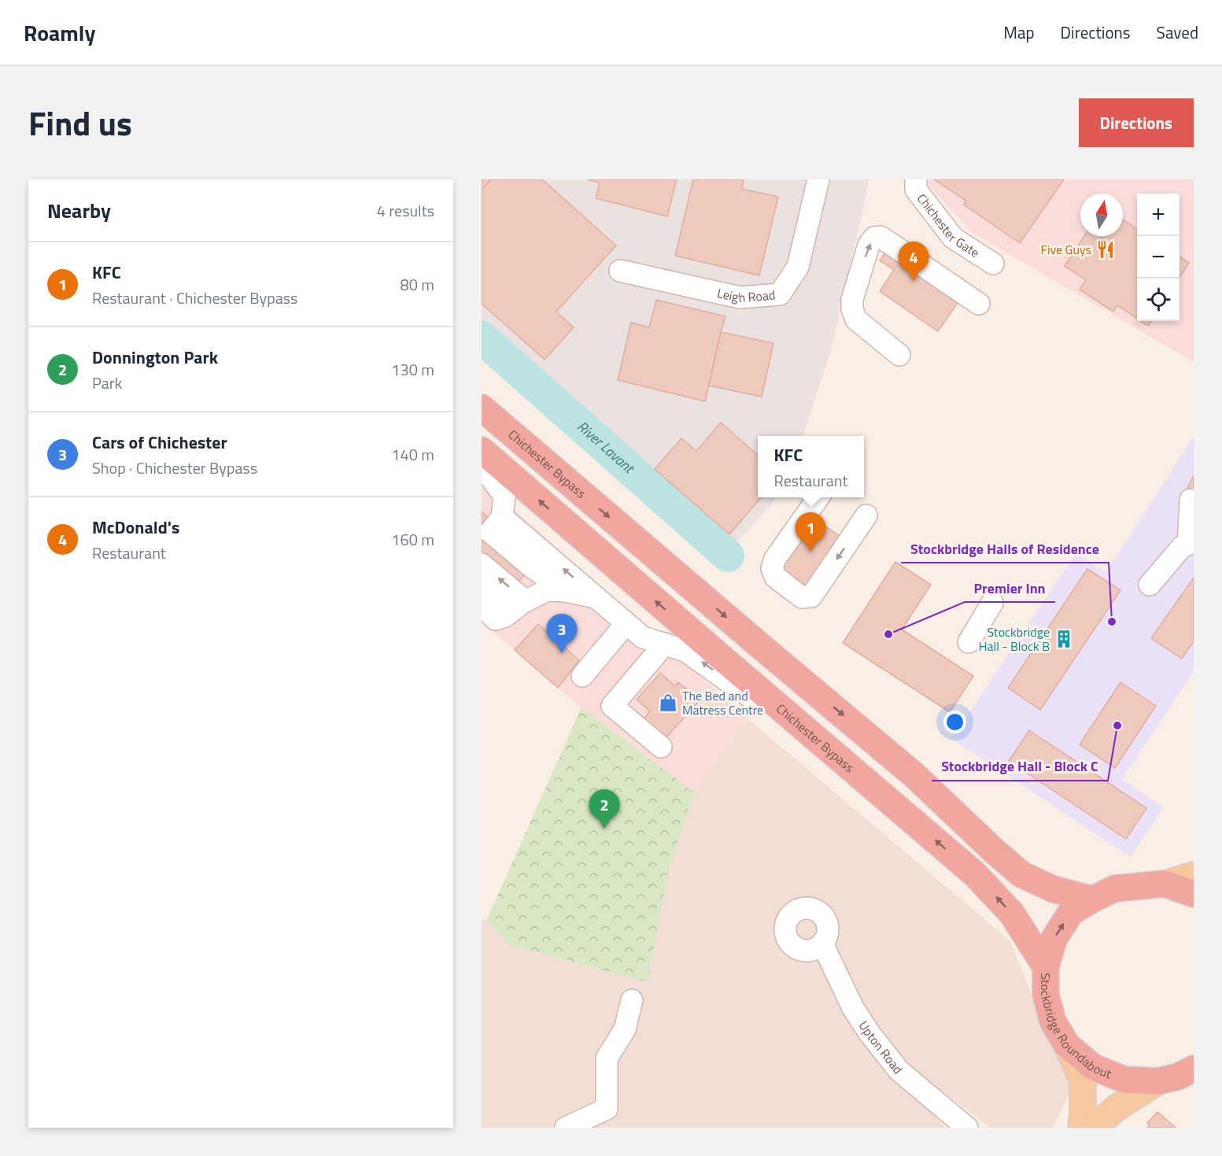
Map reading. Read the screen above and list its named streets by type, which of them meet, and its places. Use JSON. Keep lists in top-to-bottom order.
{
  "streets": {
    "highway": ["Chichester Bypass", "Stockbridge Roundabout"],
    "street": ["Chichester Gate", "Leigh Road", "Upton Road"]
  },
  "crossings": [
    ["Chichester Bypass", "Stockbridge Roundabout"]
  ],
  "water": ["River Lavant"],
  "places": {
    "restaurant": ["Five Guys"],
    "other": ["Stockbridge Halls of Residence", "Premier Inn", "Stockbridge Hall - Block C"],
    "building": ["Stockbridge Hall - Block B"],
    "shop": ["The Bed and Matress Centre"]
  },
  "north": "top",
  "page": {
    "header": "Roamly",
    "nav": ["Map", "Directions", "Saved"],
    "title": "Find us",
    "buttons": "Directions",
    "heading": ["Nearby", "4 results"],
    "map_buttons": ["+", "−"],
    "list": [
      {
        "mark": "1",
        "name": "KFC",
        "note": "Restaurant · Chichester Bypass",
        "value": "80 m"
      },
      {
        "mark": "2",
        "name": "Donnington Park",
        "note": "Park",
        "value": "130 m"
      },
      {
        "mark": "3",
        "name": "Cars of Chichester",
        "note": "Shop · Chichester Bypass",
        "value": "140 m"
      },
      {
        "mark": "4",
        "name": "McDonald's",
        "note": "Restaurant",
        "value": "160 m"
      }
    ],
    "pins": [
      "4",
      "1",
      "3",
      "2"
    ],
    "popup": ["KFC", "Restaurant"]
  }
}
